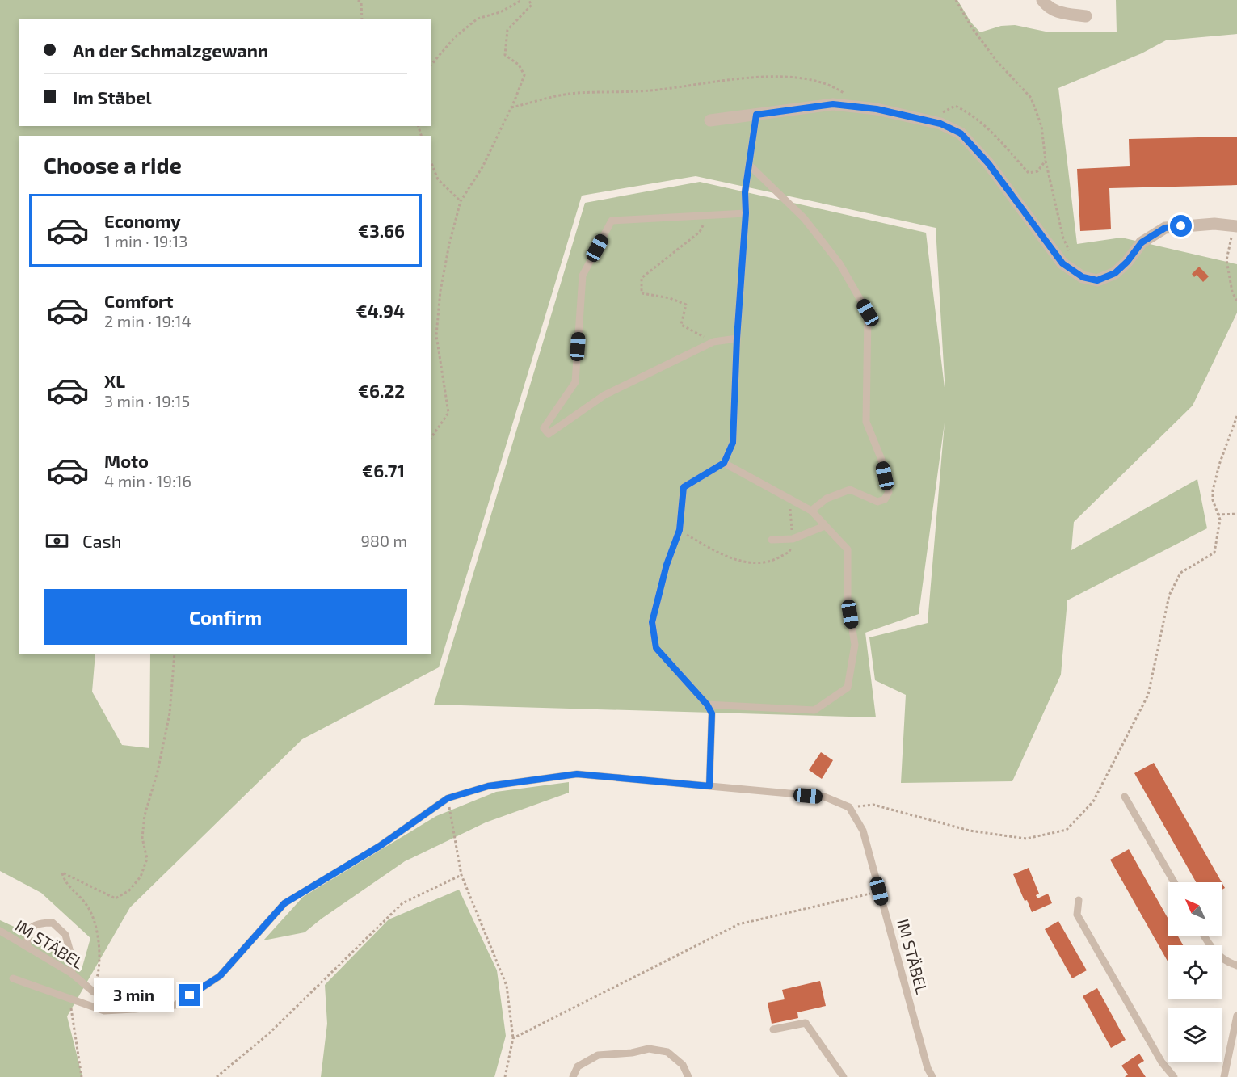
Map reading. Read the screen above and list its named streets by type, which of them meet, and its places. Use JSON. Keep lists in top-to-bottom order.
{
  "streets": {
    "lane": ["IM STÄBEL"]
  },
  "north": "top left",
  "page": {
    "banner": ["An der Schmalzgewann", "Im Stäbel"],
    "heading": "Choose a ride",
    "list": [
      {
        "name": "Economy",
        "note": "1 min · 19:13",
        "value": "€3.66"
      },
      {
        "name": "Comfort",
        "note": "2 min · 19:14",
        "value": "€4.94"
      },
      {
        "name": "XL",
        "note": "3 min · 19:15",
        "value": "€6.22"
      },
      {
        "name": "Moto",
        "note": "4 min · 19:16",
        "value": "€6.71"
      }
    ],
    "pay": ["Cash", "980 m"],
    "buttons": "Confirm",
    "bubble": "3 min"
  }
}
